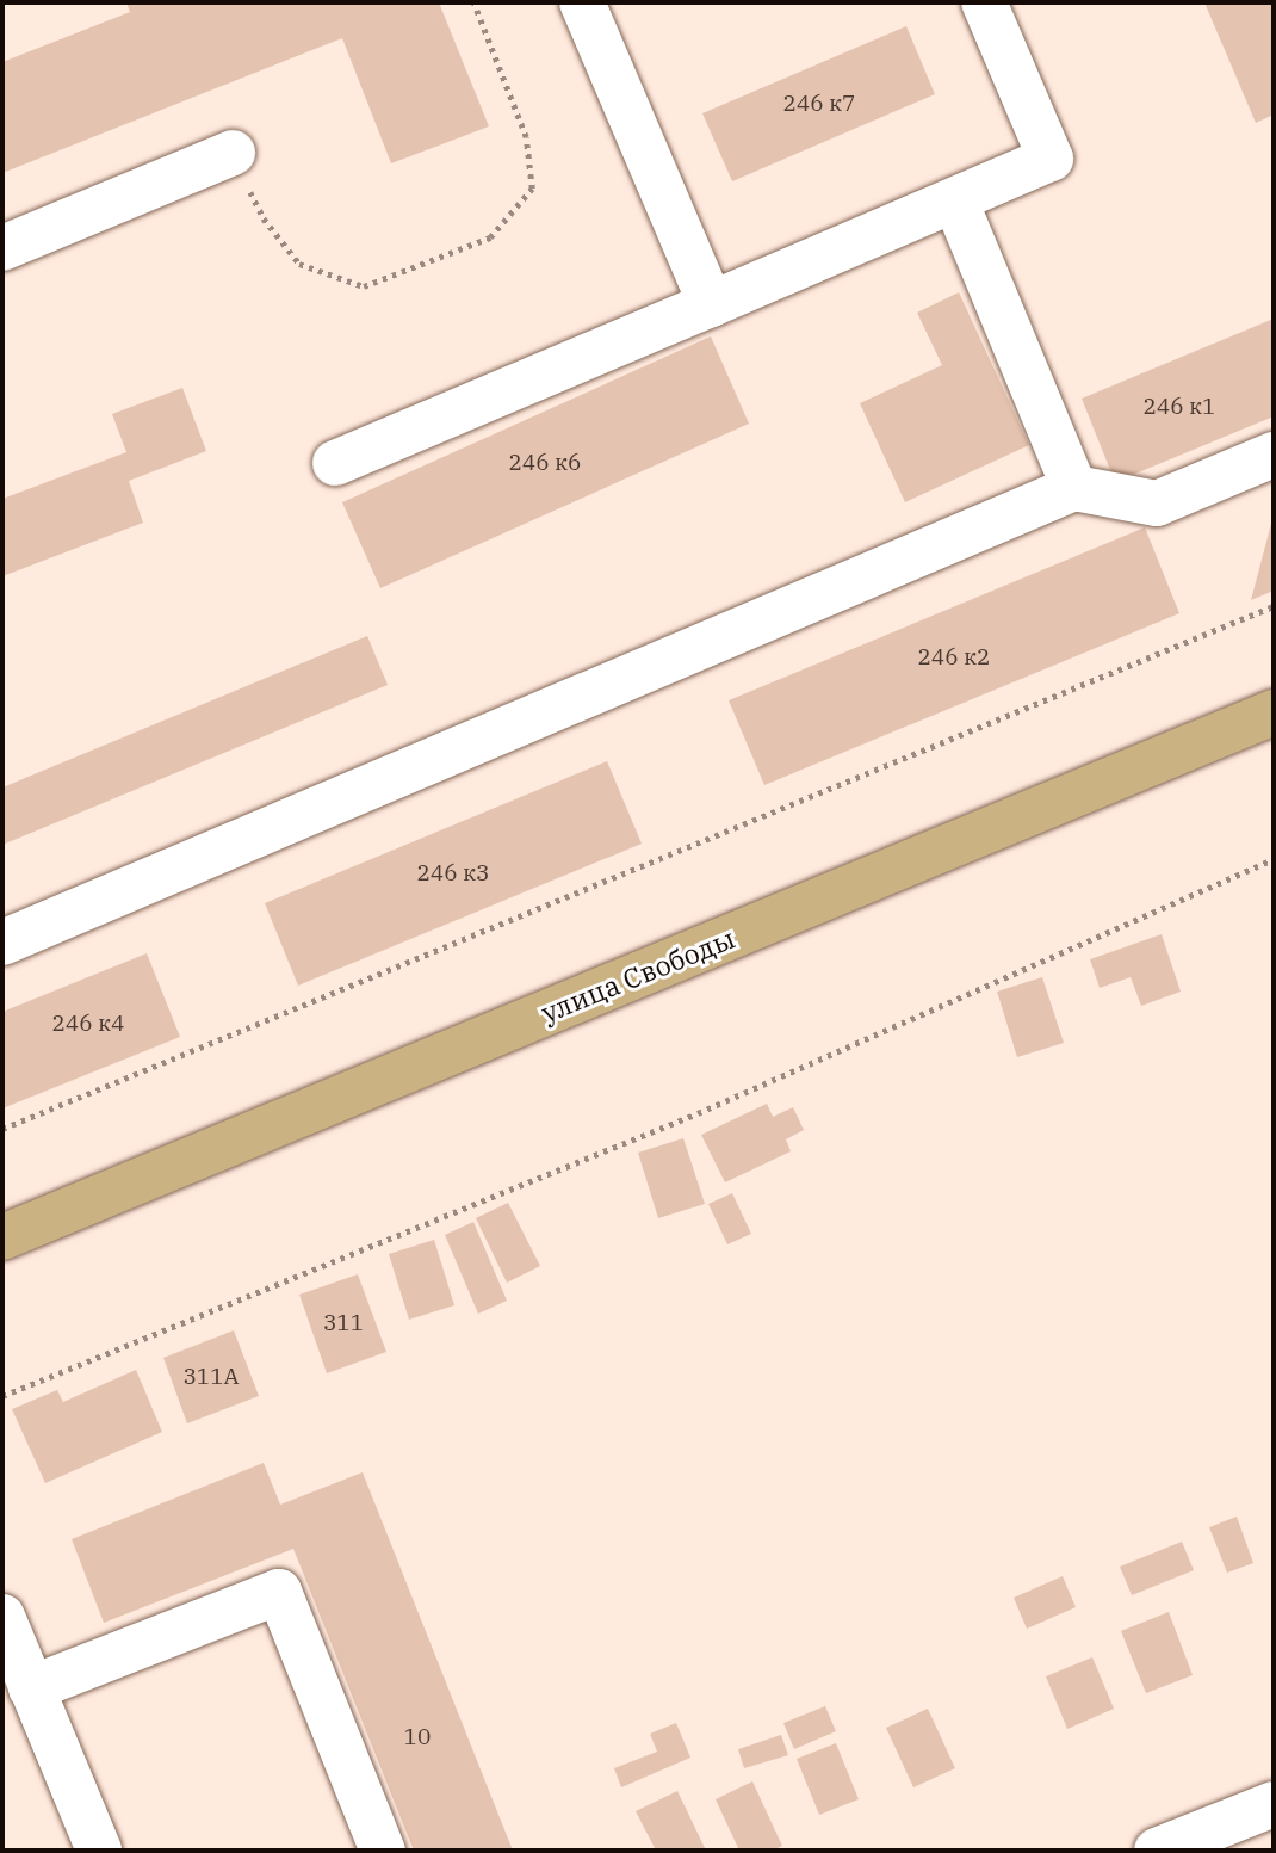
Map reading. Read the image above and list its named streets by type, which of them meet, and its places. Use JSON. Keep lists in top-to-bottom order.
{
  "streets": {
    "main road": ["улица Свободы"]
  },
  "house_numbers": [
    "246 к7",
    "246 к1",
    "246 к6",
    "246 к2",
    "246 к3",
    "246 к4",
    "311",
    "311А",
    "10"
  ]
}
